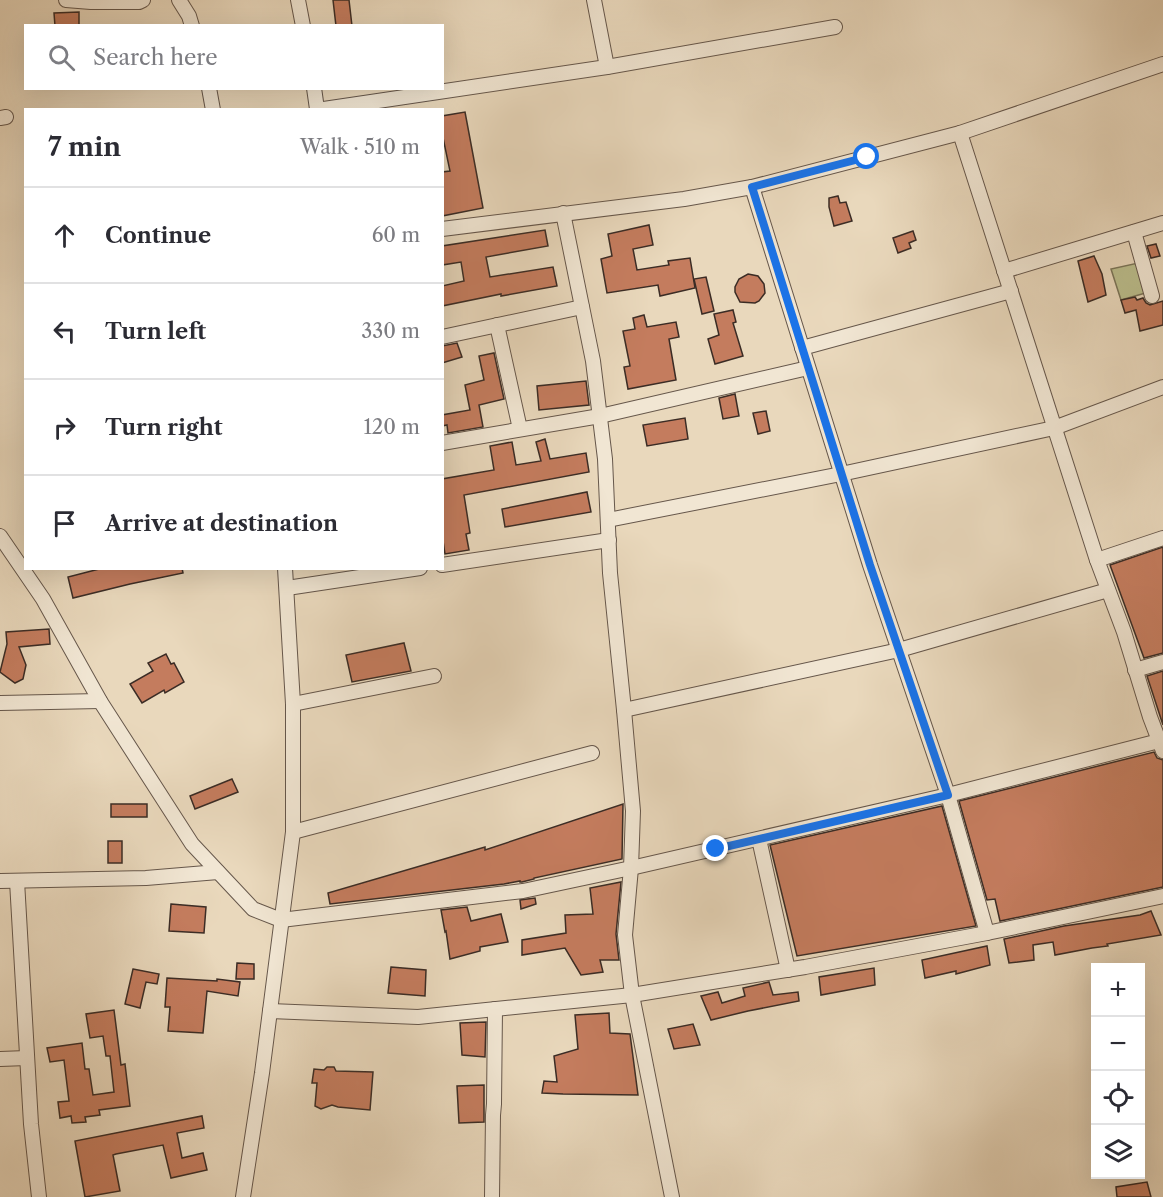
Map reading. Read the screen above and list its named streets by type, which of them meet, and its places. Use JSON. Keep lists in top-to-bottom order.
{
  "page": {
    "search": "Search here",
    "heading": ["7 min", "Walk · 510 m"],
    "list": [
      ["Continue", "60 m"],
      ["Turn left", "330 m"],
      ["Turn right", "120 m"],
      "Arrive at destination"
    ],
    "map_buttons": ["+", "−"]
  }
}
